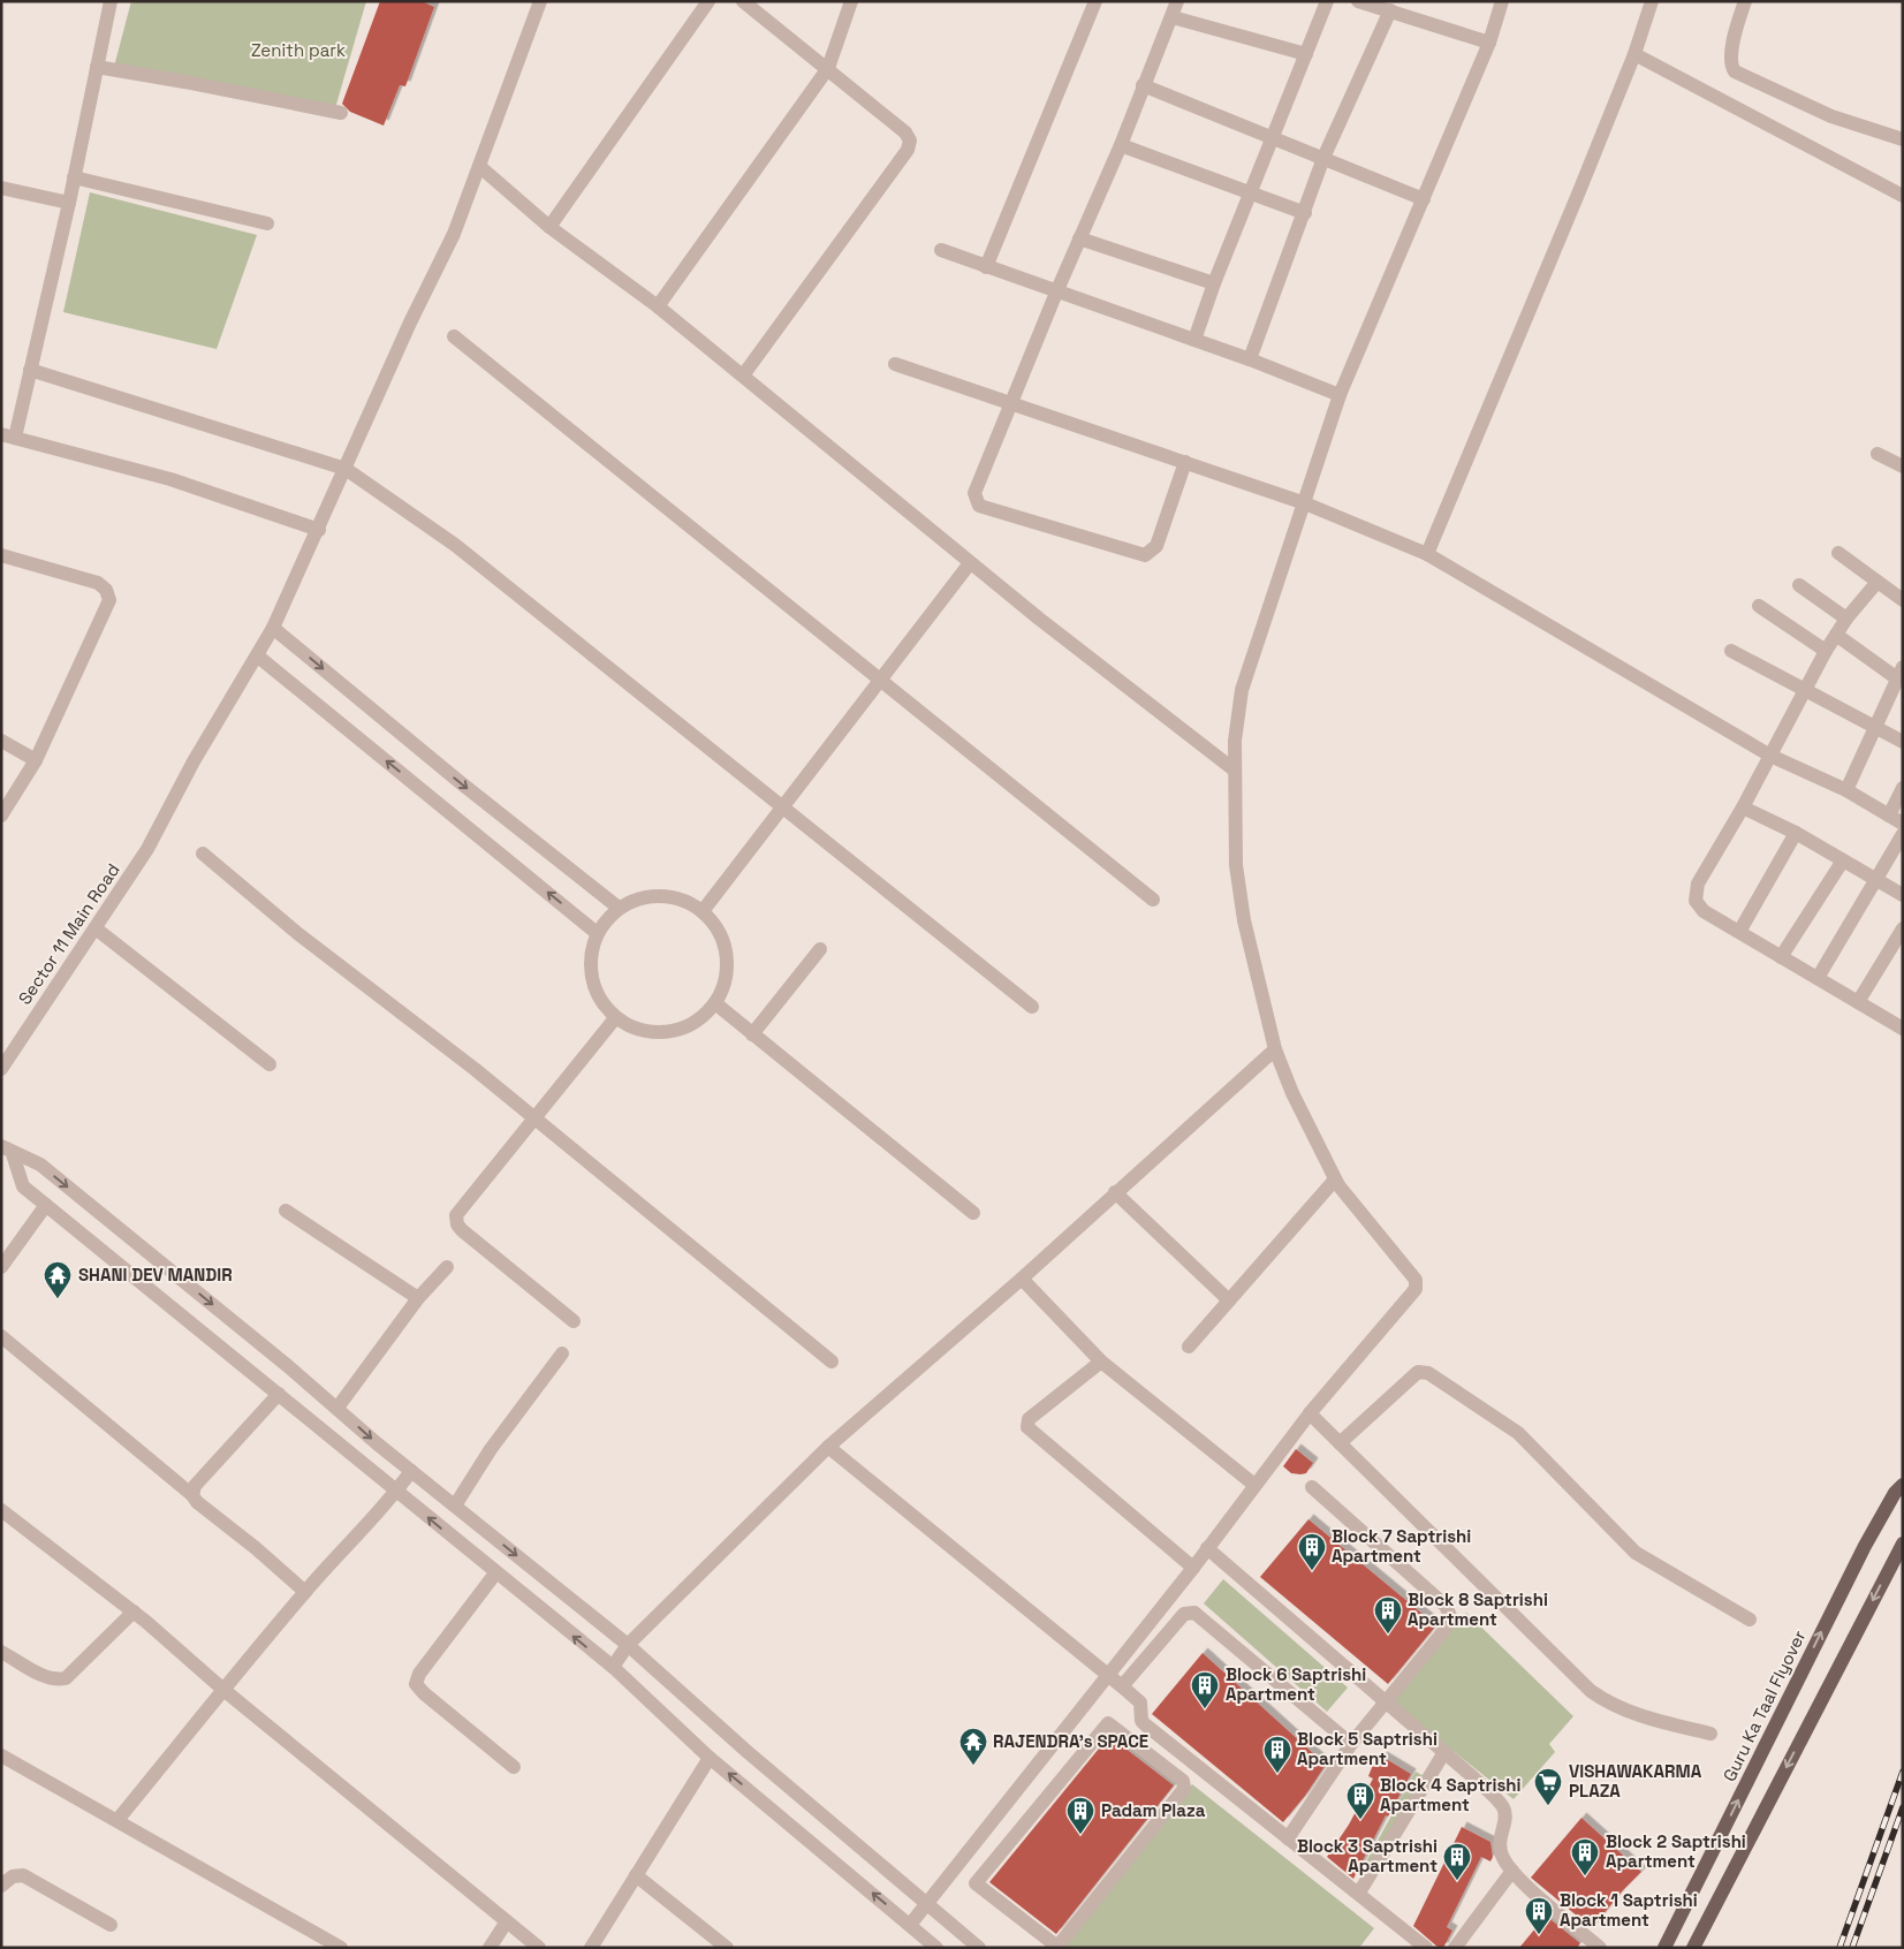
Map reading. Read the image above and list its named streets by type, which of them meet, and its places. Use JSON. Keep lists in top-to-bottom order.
{
  "streets": {
    "main road": ["Guru Ka Taal Flyover"],
    "street": ["Sector 11 Main Road"]
  },
  "parks": ["Zenith park"],
  "places": {
    "temple": ["SHANI DEV MANDIR", "RAJENDRA's SPACE"],
    "building": [
      "Block 7 Saptrishi Apartment",
      "Block 8 Saptrishi Apartment",
      "Block 6 Saptrishi Apartment",
      "Block 5 Saptrishi Apartment",
      "Block 4 Saptrishi Apartment",
      "Padam Plaza",
      "Block 2 Saptrishi Apartment",
      "Block 3 Saptrishi Apartment",
      "Block 1 Saptrishi Apartment"
    ],
    "supermarket": ["VISHAWAKARMA PLAZA"]
  }
}
